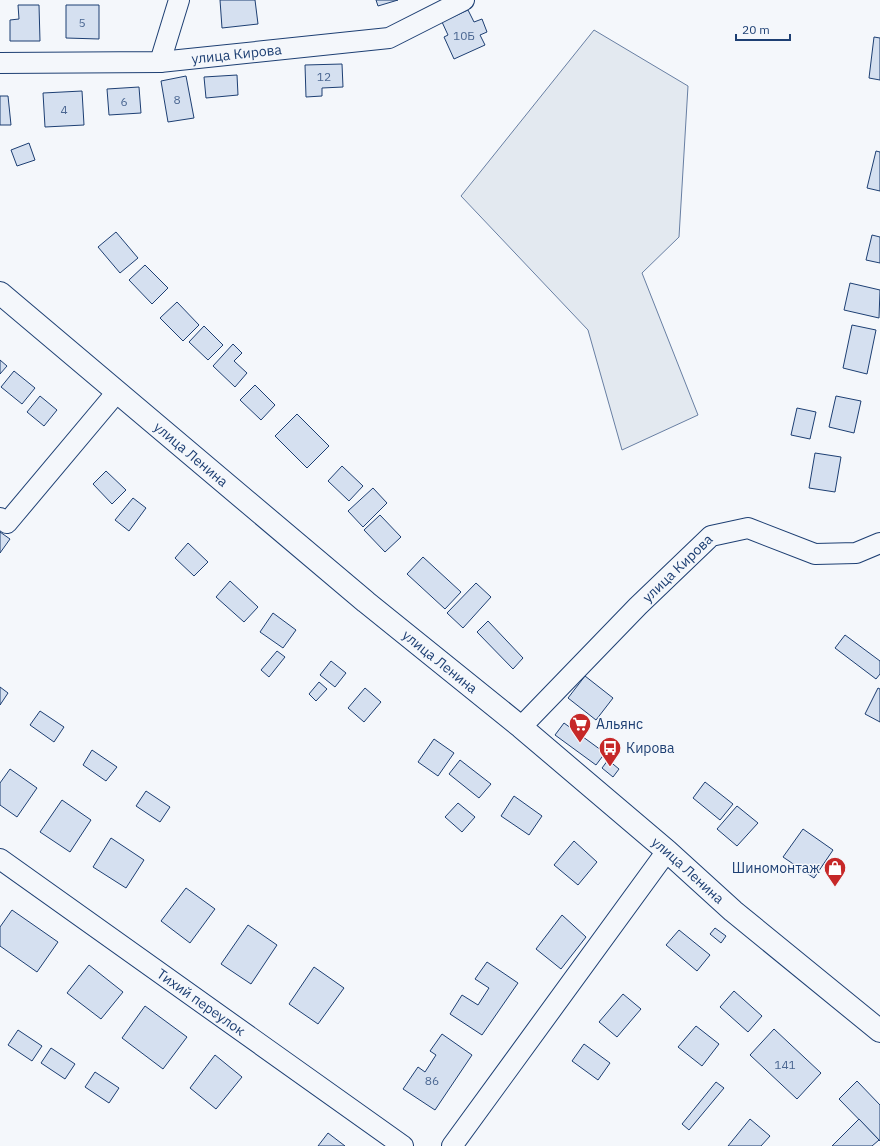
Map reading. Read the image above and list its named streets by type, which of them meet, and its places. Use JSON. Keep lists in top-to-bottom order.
{
  "streets": {
    "main road": ["улица Ленина"],
    "street": ["улица Кирова", "Тихий переулок"]
  },
  "crossings": [
    ["улица Кирова", "улица Ленина"]
  ],
  "places": {
    "supermarket": ["Альянс"],
    "bus stop": ["Кирова"],
    "shop": ["Шиномонтаж"]
  },
  "house_numbers": [
    "5",
    "10Б",
    "12",
    "8",
    "6",
    "4",
    "141",
    "86"
  ],
  "scale_bar": "20 m"
}
